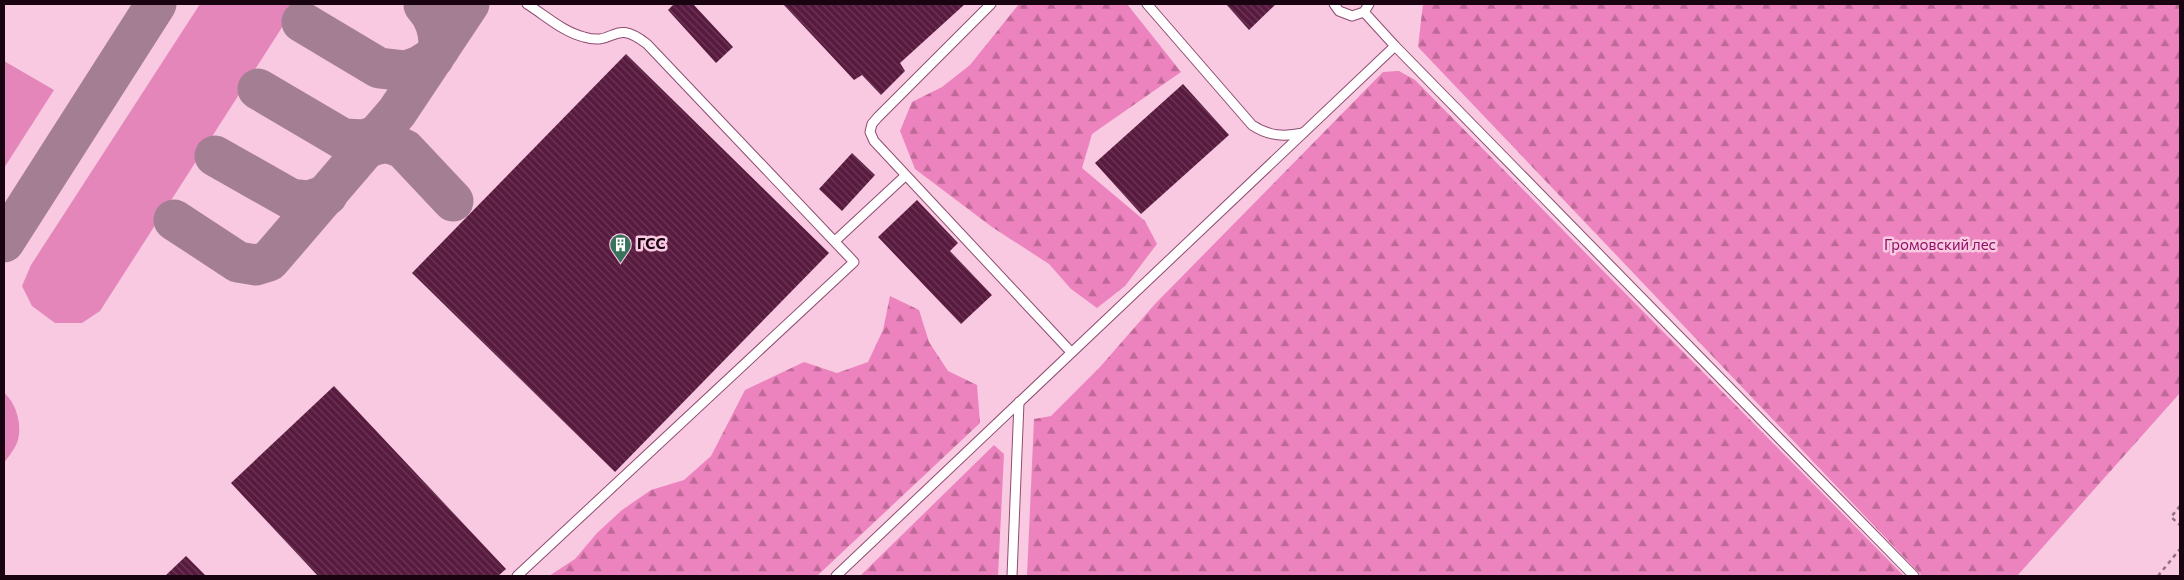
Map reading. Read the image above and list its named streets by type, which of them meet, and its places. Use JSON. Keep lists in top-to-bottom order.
{
  "parks": ["Громовский лес"],
  "places": {
    "building": ["ГСС"]
  }
}
